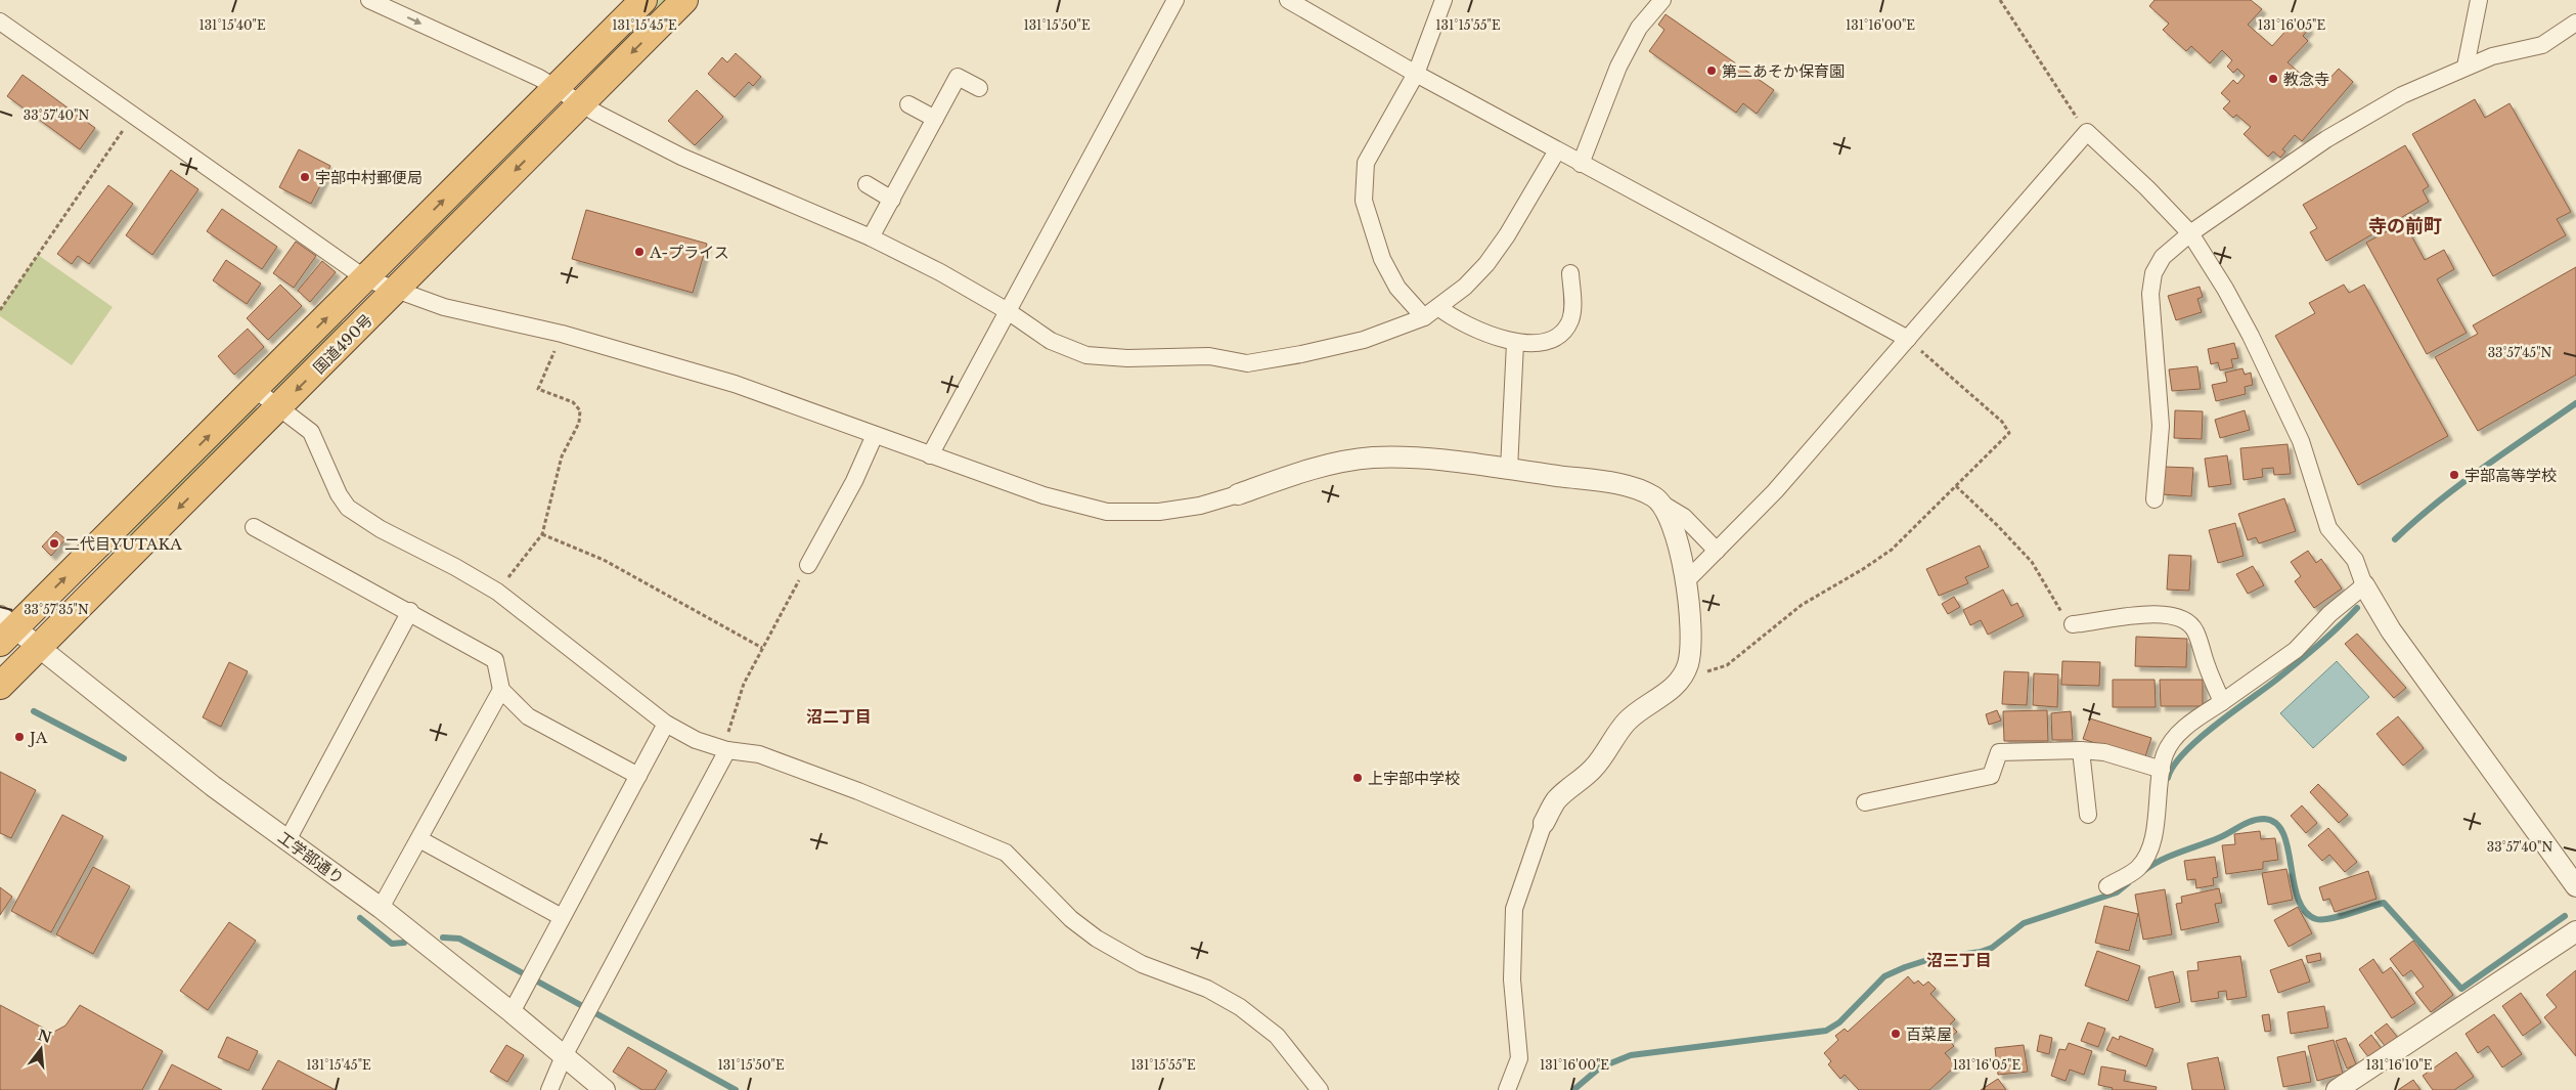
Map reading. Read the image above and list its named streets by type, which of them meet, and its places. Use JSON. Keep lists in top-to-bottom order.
{
  "streets": {
    "highway": ["国道490号"],
    "street": ["工学部通り"]
  },
  "crossings": [
    ["国道490号", "工学部通り"]
  ],
  "districts": ["寺の前町", "沼二丁目", "沼三丁目"],
  "places": [
    "第二あそか保育園",
    "教念寺",
    "宇部中村郵便局",
    "A-プライス",
    "宇部高等学校",
    "二代目YUTAKA",
    "JA",
    "上宇部中学校",
    "百菜屋"
  ],
  "north": "top",
  "coordinates": [
    "131°15'40\"E",
    "131°15'45\"E",
    "131°15'50\"E",
    "131°15'55\"E",
    "131°16'00\"E",
    "131°16'05\"E",
    "33°57'40\"N",
    "33°57'45\"N",
    "33°57'35\"N",
    "131°16'10\"E"
  ]
}
